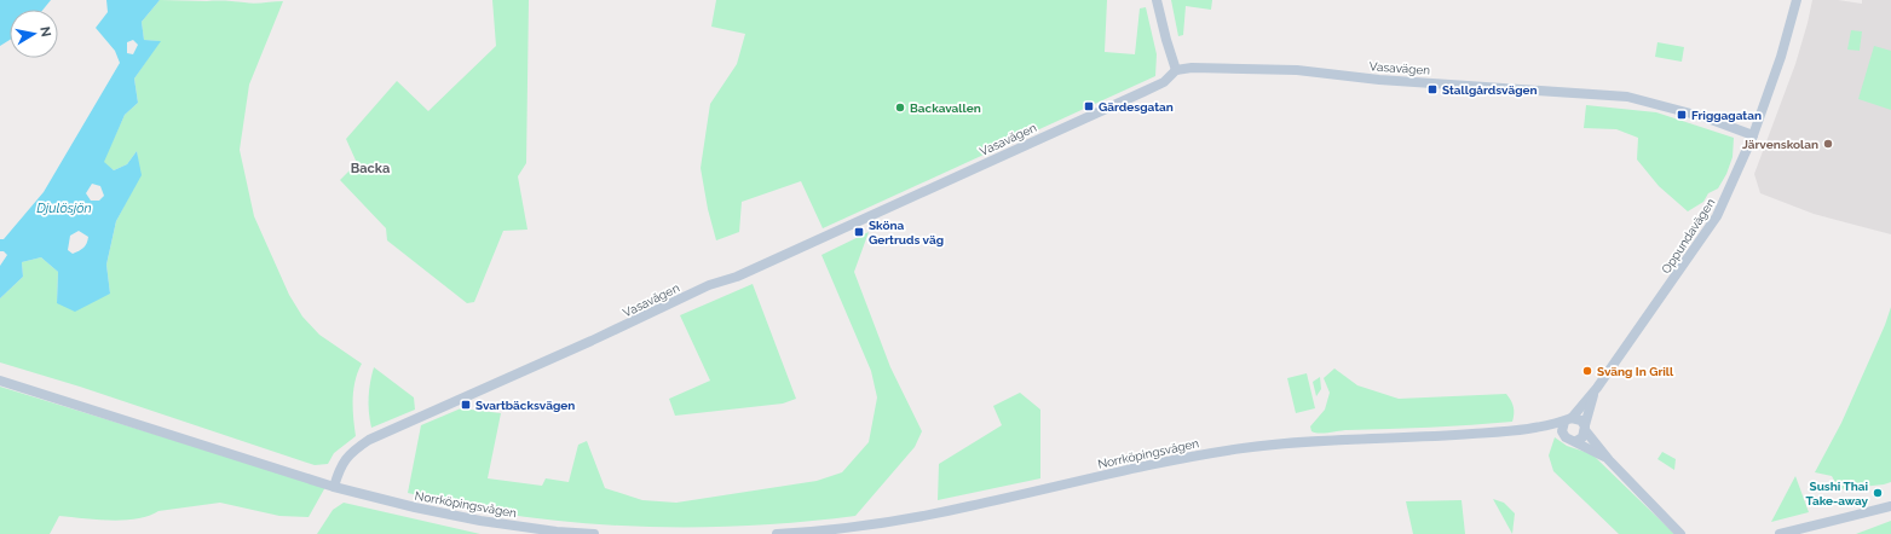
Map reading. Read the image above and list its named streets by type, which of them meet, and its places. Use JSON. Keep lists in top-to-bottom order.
{
  "streets": {
    "main road": ["Vasavägen", "Oppundavägen", "Norrköpingsvägen"]
  },
  "crossings": [
    ["Vasavägen", "Oppundavägen"],
    ["Vasavägen", "Norrköpingsvägen"],
    ["Oppundavägen", "Norrköpingsvägen"]
  ],
  "districts": ["Backa"],
  "water": ["Djulösjön"],
  "places": {
    "transit": [
      "Stallgårdsvägen",
      "Gärdesgatan",
      "Friggagatan",
      "Sköna Gertruds väg",
      "Svartbäcksvägen"
    ],
    "other": [
      "Backavallen",
      "Järvenskolan",
      "Sväng In Grill",
      "Sushi Thai Take-away"
    ]
  },
  "north": "right"
}
